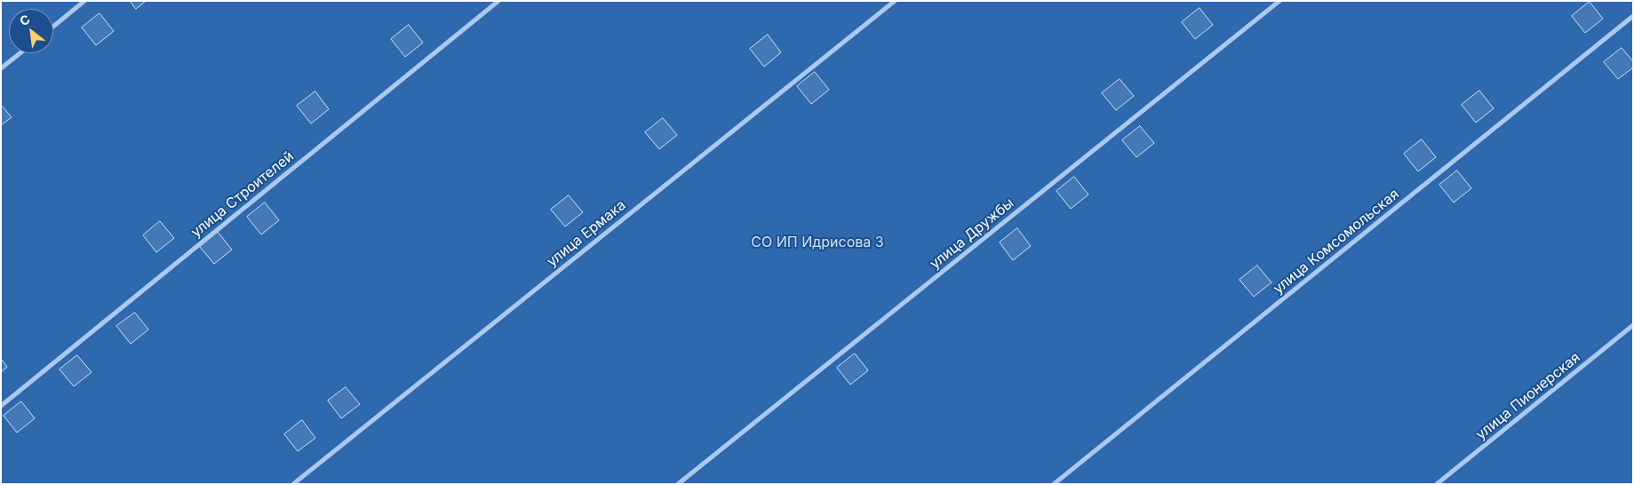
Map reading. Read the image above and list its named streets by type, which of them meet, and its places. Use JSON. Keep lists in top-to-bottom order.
{
  "streets": {
    "street": [
      "улица Строителей",
      "улица Ермака",
      "улица Дружбы",
      "улица Комсомольская",
      "улица Пионерская"
    ]
  },
  "parks": ["СО ИП Идрисова 3"],
  "north": "top left"
}
